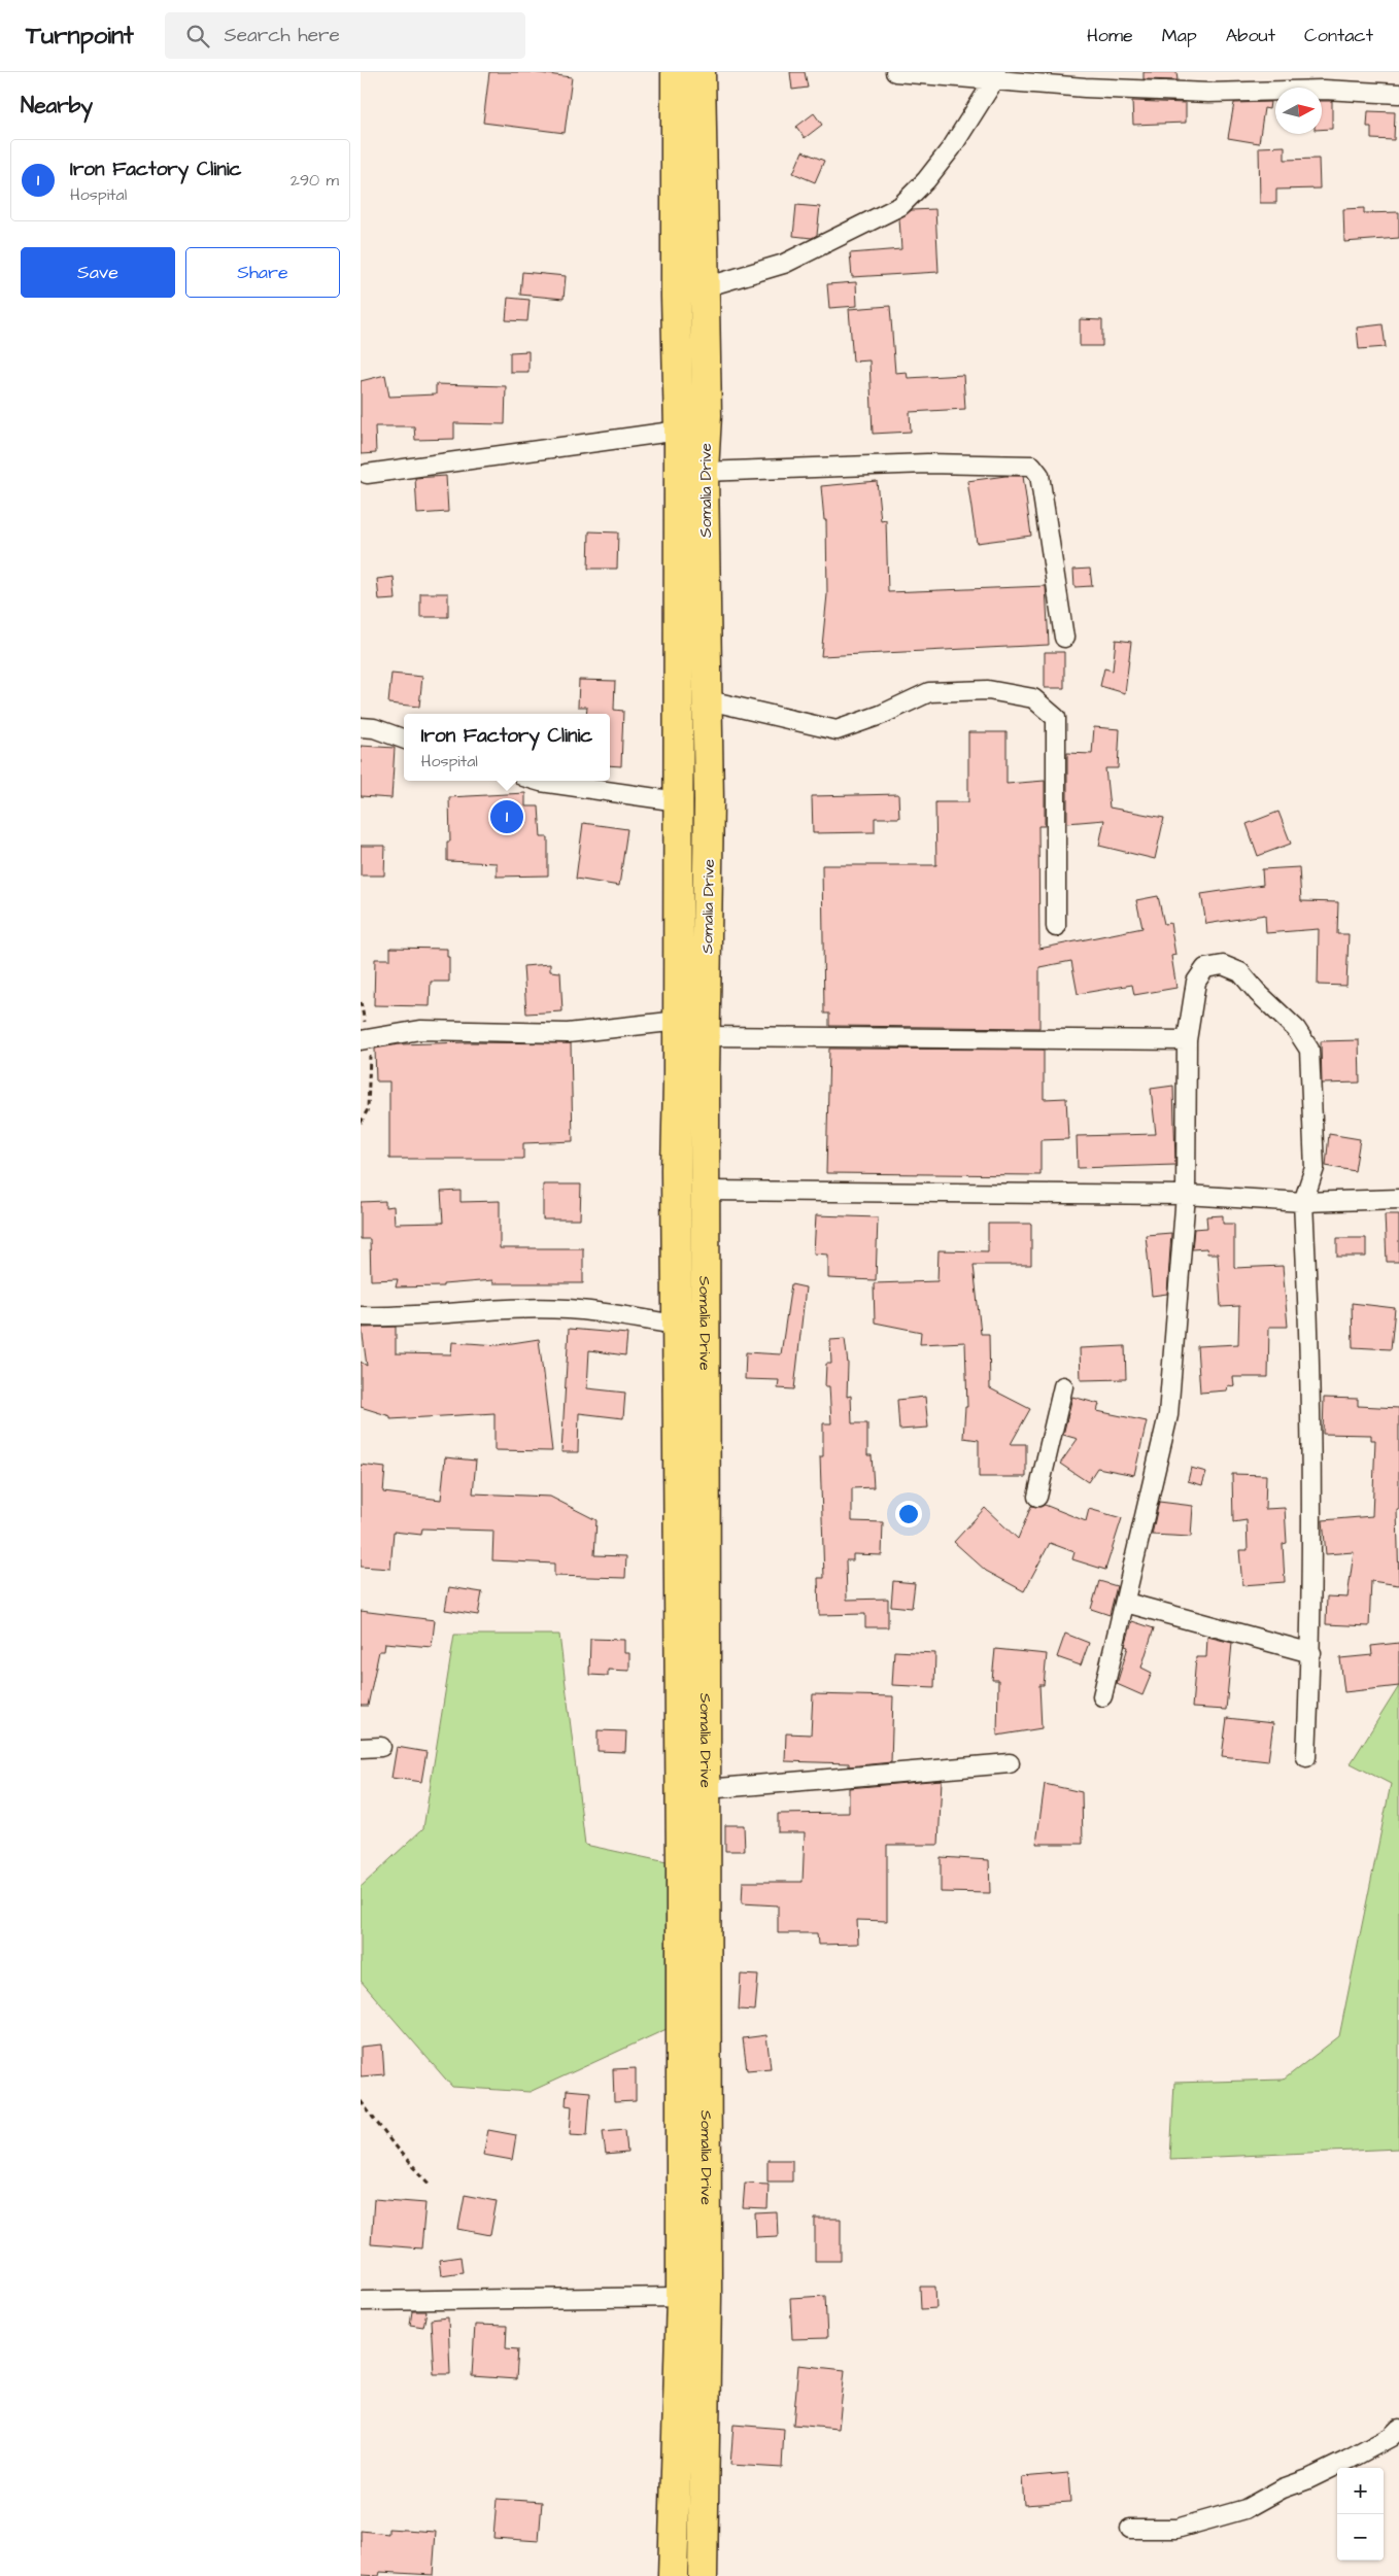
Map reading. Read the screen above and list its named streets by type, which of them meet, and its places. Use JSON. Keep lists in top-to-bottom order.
{
  "streets": {
    "main road": ["Somalia Drive"]
  },
  "north": "right",
  "page": {
    "header": "Turnpoint",
    "search": "Search here",
    "nav": [
      "Home",
      "Map",
      "About",
      "Contact"
    ],
    "heading": "Nearby",
    "list": [
      {
        "mark": "1",
        "name": "Iron Factory Clinic",
        "note": "Hospital",
        "value": "290 m"
      }
    ],
    "buttons": ["Save", "Share"],
    "popup": ["Iron Factory Clinic", "Hospital"],
    "pins": "1",
    "map_buttons": ["+", "−"]
  }
}
